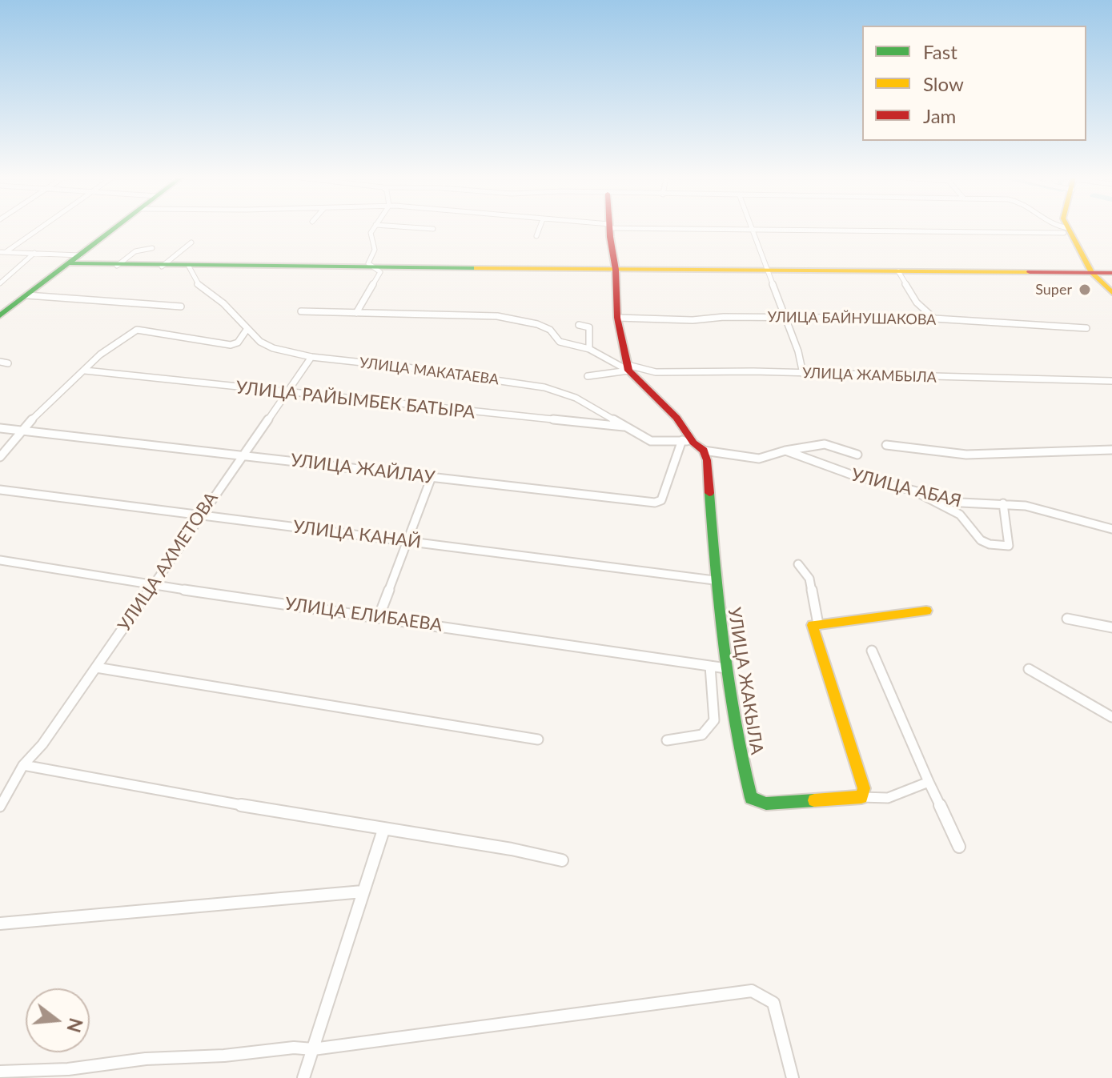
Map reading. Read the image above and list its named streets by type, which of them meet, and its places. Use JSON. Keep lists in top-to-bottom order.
{
  "streets": {
    "street": [
      "УЛИЦА БАЙНУШАКОВА",
      "УЛИЦА МАКАТАЕВА",
      "УЛИЦА ЖАМБЫЛА",
      "УЛИЦА РАЙЫМБЕК БАТЫРА",
      "УЛИЦА ЖАЙЛАУ",
      "УЛИЦА АБАЯ",
      "УЛИЦА КАНАЙ",
      "УЛИЦА АХМЕТОВА",
      "УЛИЦА ЕЛИБАЕВА",
      "УЛИЦА ЖАКЫЛА"
    ]
  },
  "crossings": [
    ["УЛИЦА МАКАТАЕВА", "УЛИЦА РАЙЫМБЕК БАТЫРА"],
    ["УЛИЦА МАКАТАЕВА", "УЛИЦА ЖАЙЛАУ"],
    ["УЛИЦА МАКАТАЕВА", "УЛИЦА АХМЕТОВА"],
    ["УЛИЦА РАЙЫМБЕК БАТЫРА", "УЛИЦА АХМЕТОВА"],
    ["УЛИЦА ЖАЙЛАУ", "УЛИЦА АХМЕТОВА"],
    ["УЛИЦА КАНАЙ", "УЛИЦА АХМЕТОВА"],
    ["УЛИЦА КАНАЙ", "УЛИЦА ЖАКЫЛА"],
    ["УЛИЦА АХМЕТОВА", "УЛИЦА ЕЛИБАЕВА"],
    ["УЛИЦА ЕЛИБАЕВА", "УЛИЦА ЖАКЫЛА"]
  ],
  "places": ["Super"],
  "legend": ["Fast", "Slow", "Jam"],
  "north": "right"
}
